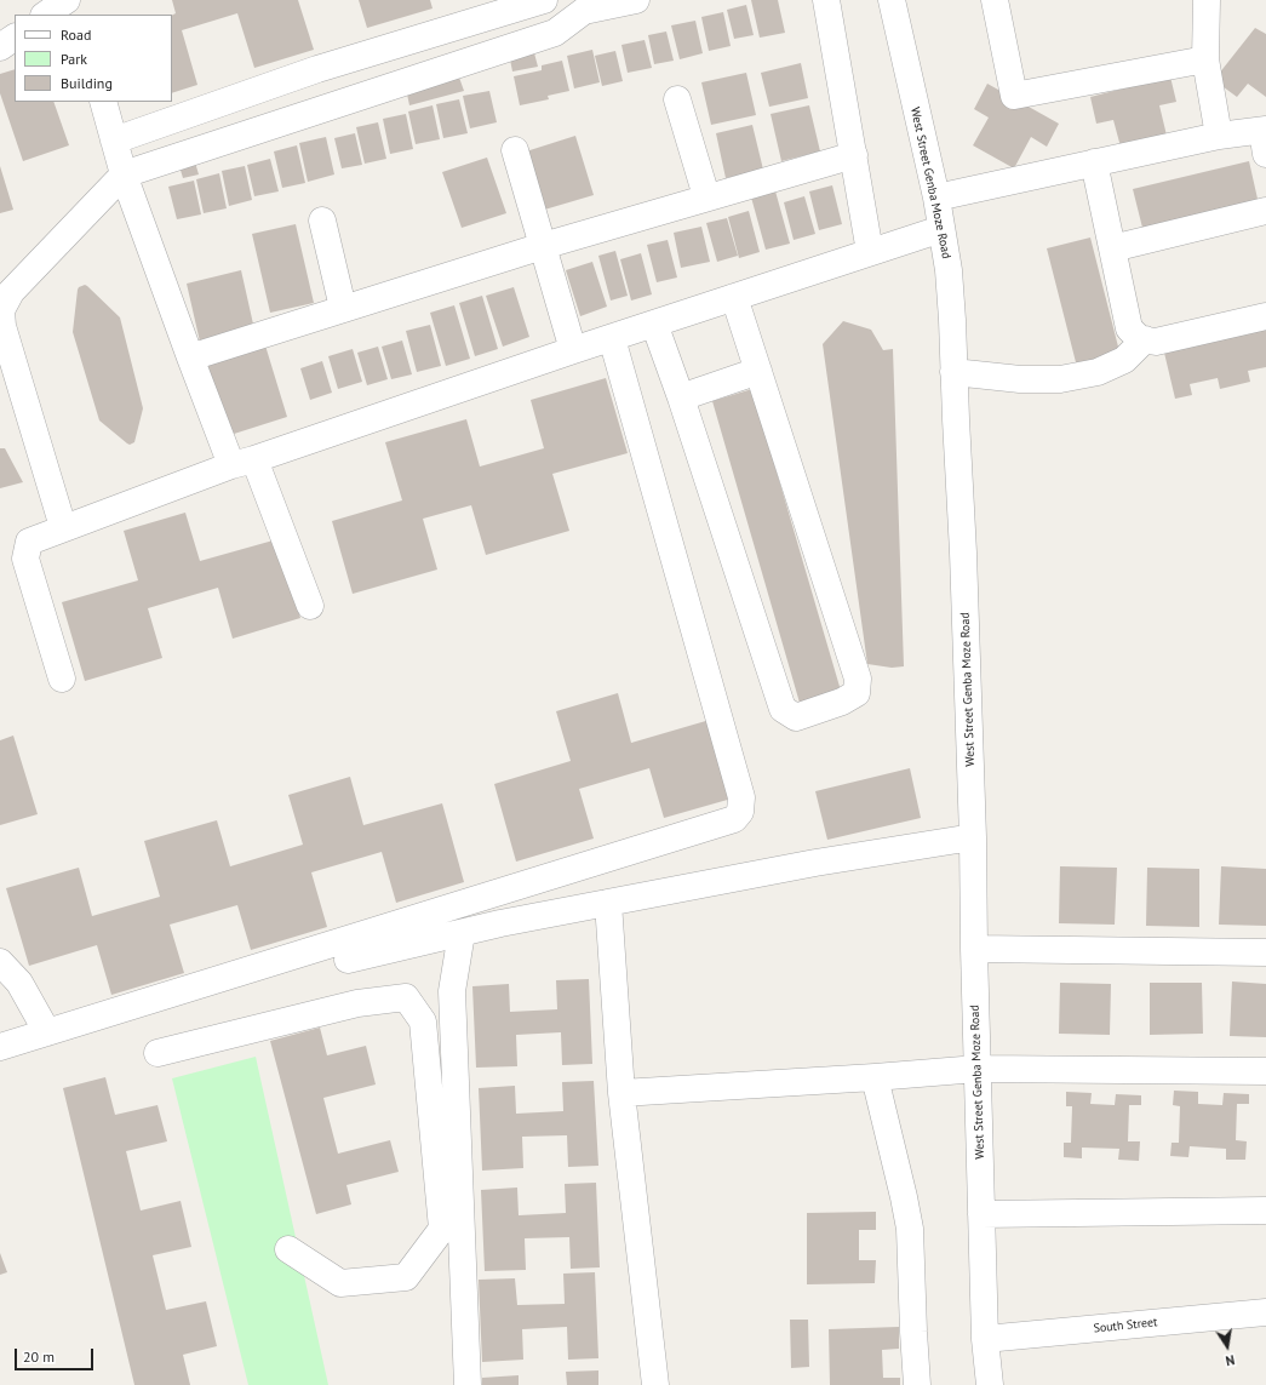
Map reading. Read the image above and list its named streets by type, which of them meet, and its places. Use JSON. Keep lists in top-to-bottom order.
{
  "streets": {
    "street": ["West Street Genba Moze Road", "South Street"]
  },
  "crossings": [
    ["West Street Genba Moze Road", "South Street"]
  ],
  "legend": ["Road", "Park", "Building"],
  "scale_bar": "20 m",
  "north": "bottom"
}
